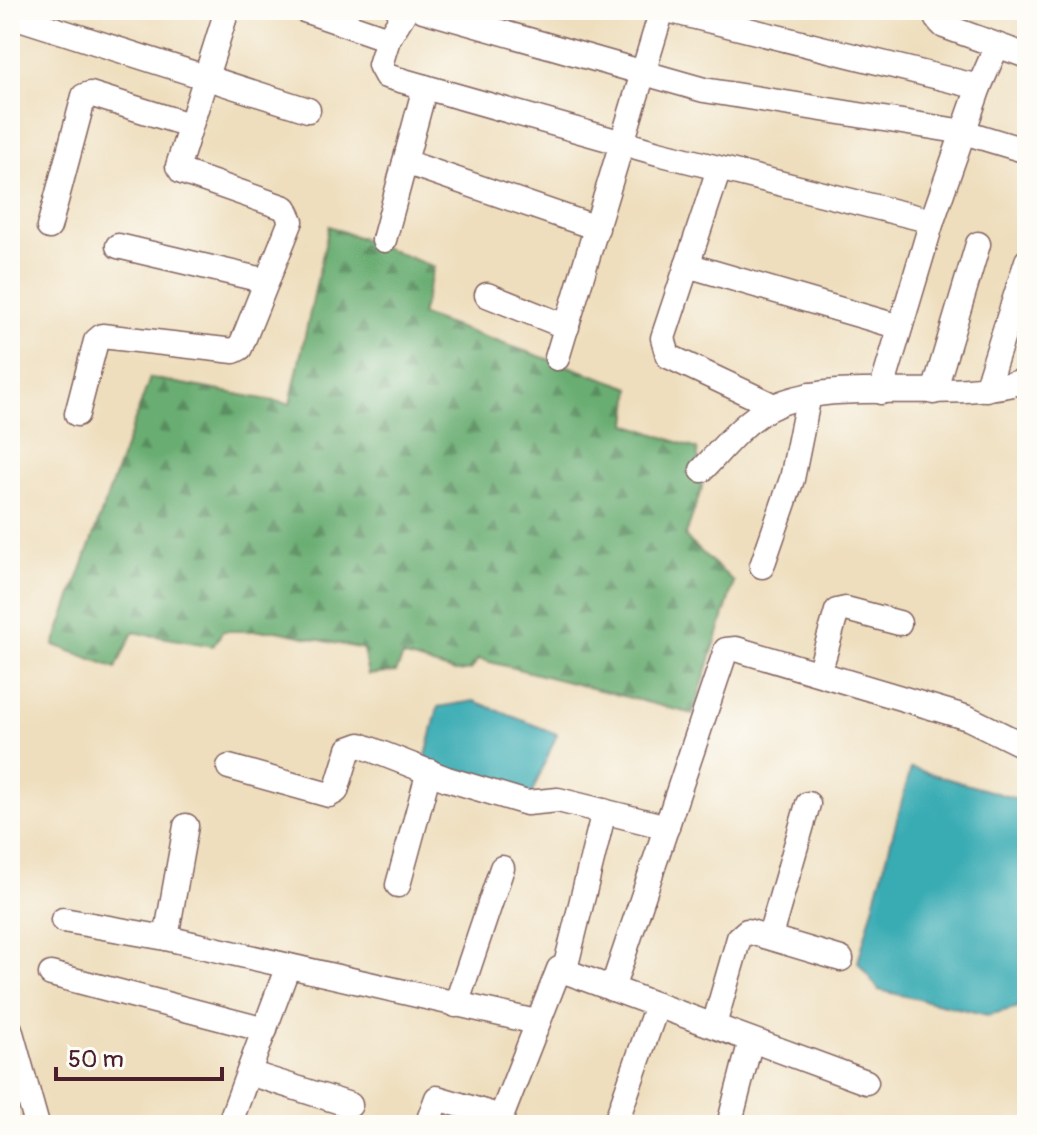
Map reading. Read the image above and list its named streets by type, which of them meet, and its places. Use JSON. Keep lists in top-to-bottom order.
{
  "scale_bar": "50 m"
}
